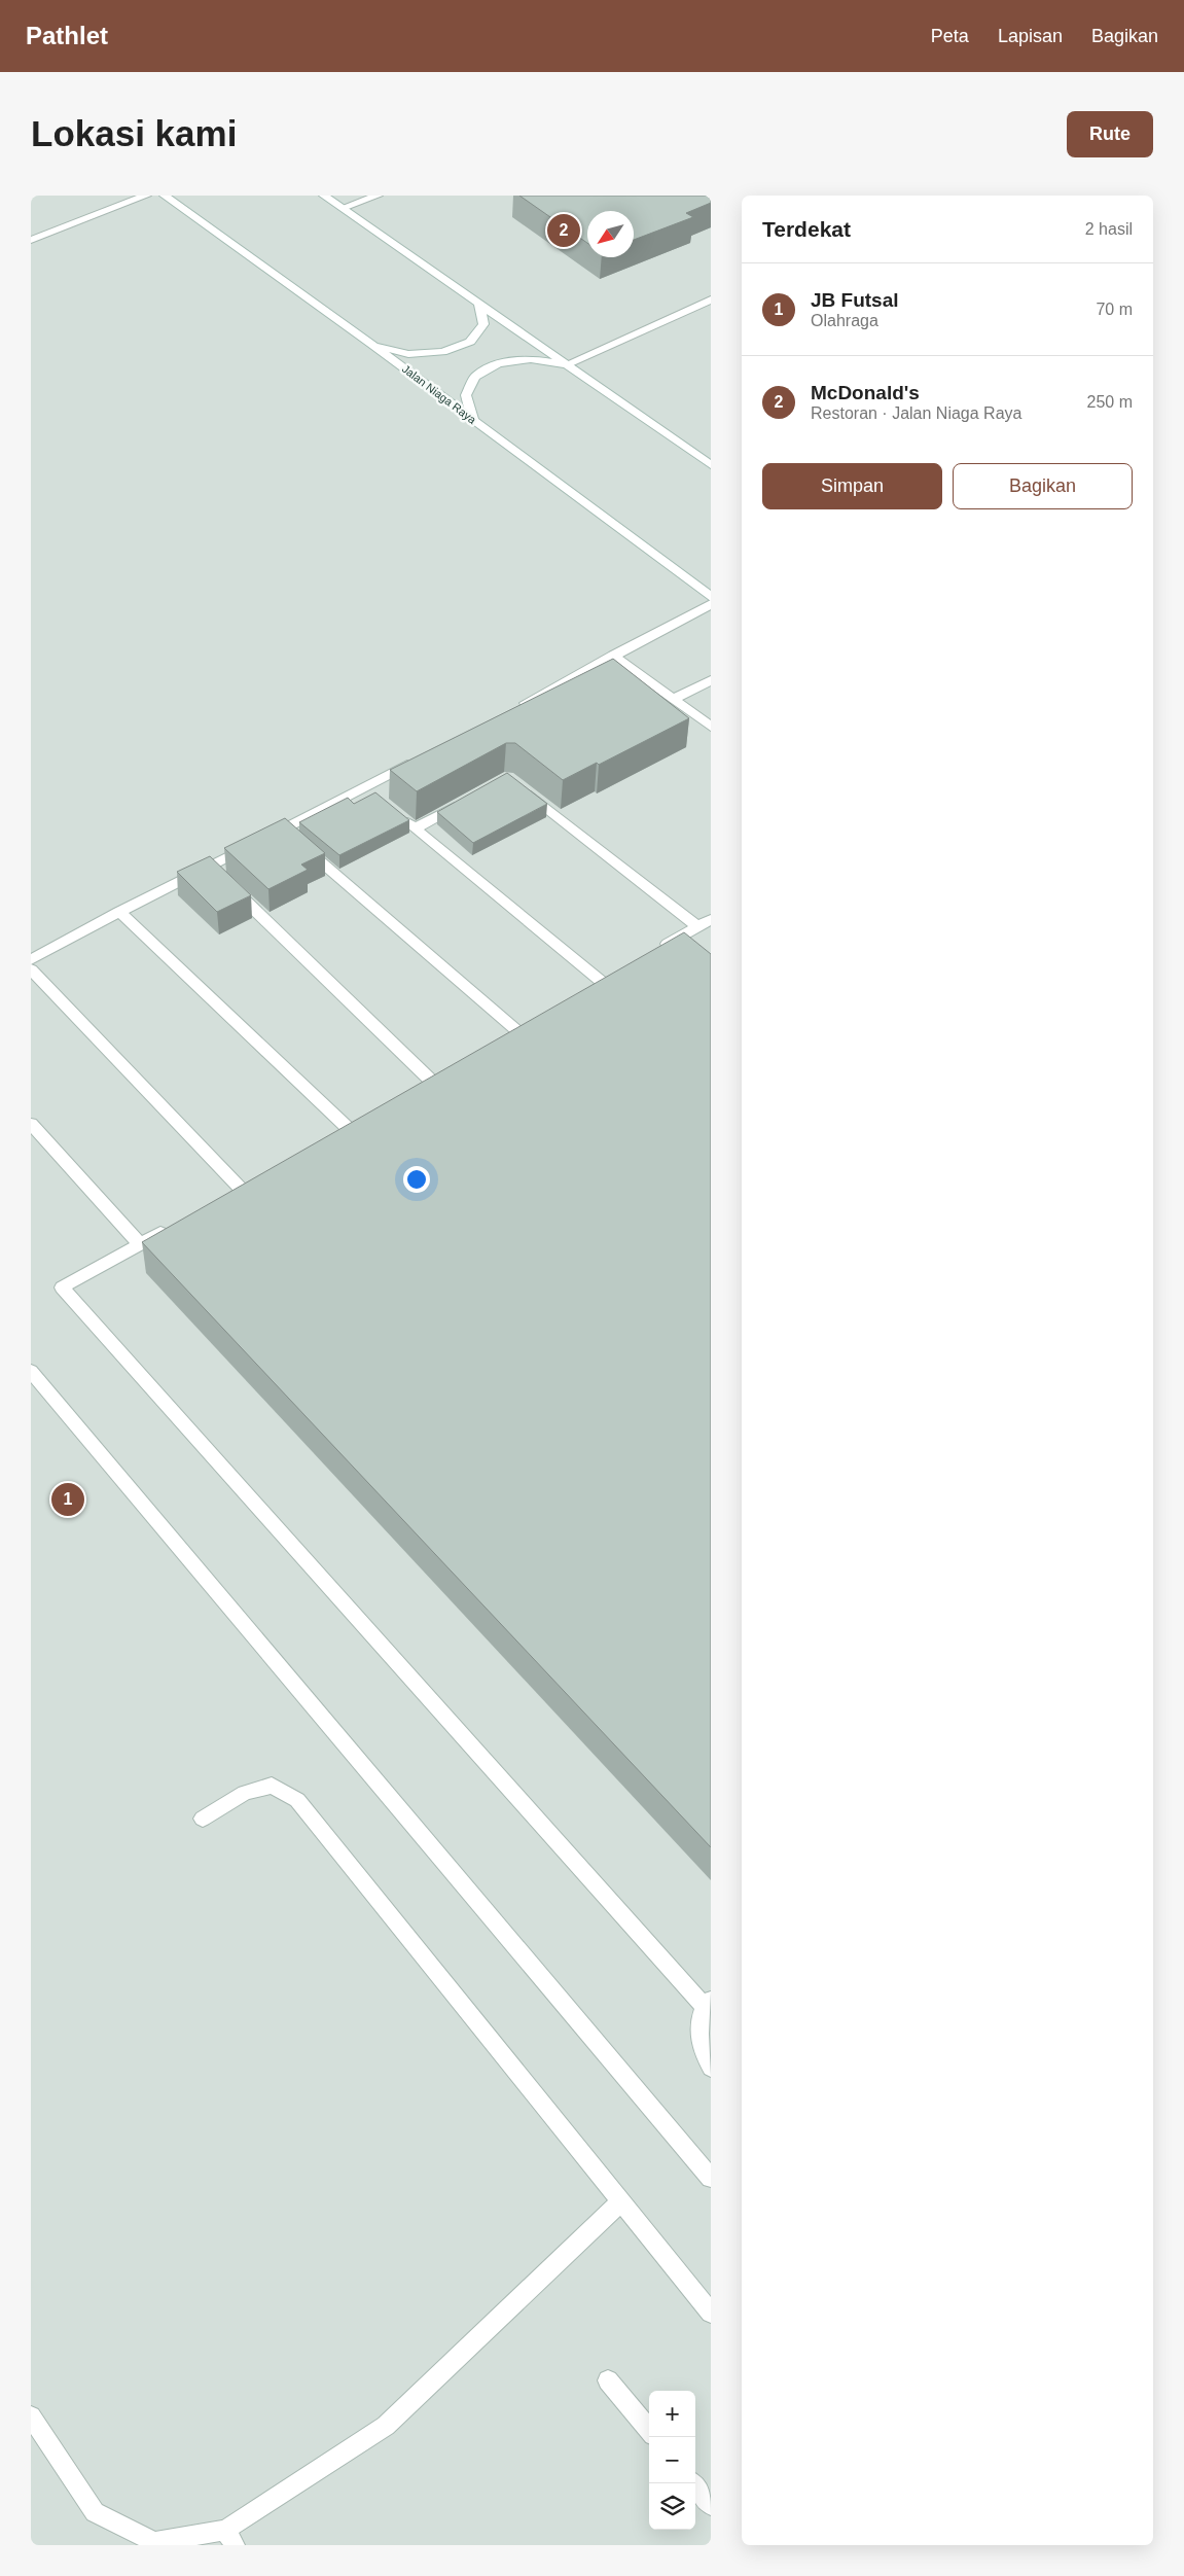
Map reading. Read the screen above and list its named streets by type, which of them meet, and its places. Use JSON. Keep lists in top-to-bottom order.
{
  "streets": {
    "main road": ["Jalan Niaga Raya"]
  },
  "north": "bottom left",
  "page": {
    "header": "Pathlet",
    "nav": ["Peta", "Lapisan", "Bagikan"],
    "buttons": [
      "Rute",
      ["Simpan", "Bagikan"]
    ],
    "title": "Lokasi kami",
    "heading": ["Terdekat", "2 hasil"],
    "pins": ["2", "1"],
    "list": [
      {
        "mark": "1",
        "name": "JB Futsal",
        "note": "Olahraga",
        "value": "70 m"
      },
      {
        "mark": "2",
        "name": "McDonald's",
        "note": "Restoran · Jalan Niaga Raya",
        "value": "250 m"
      }
    ],
    "map_buttons": ["+", "−"]
  }
}
